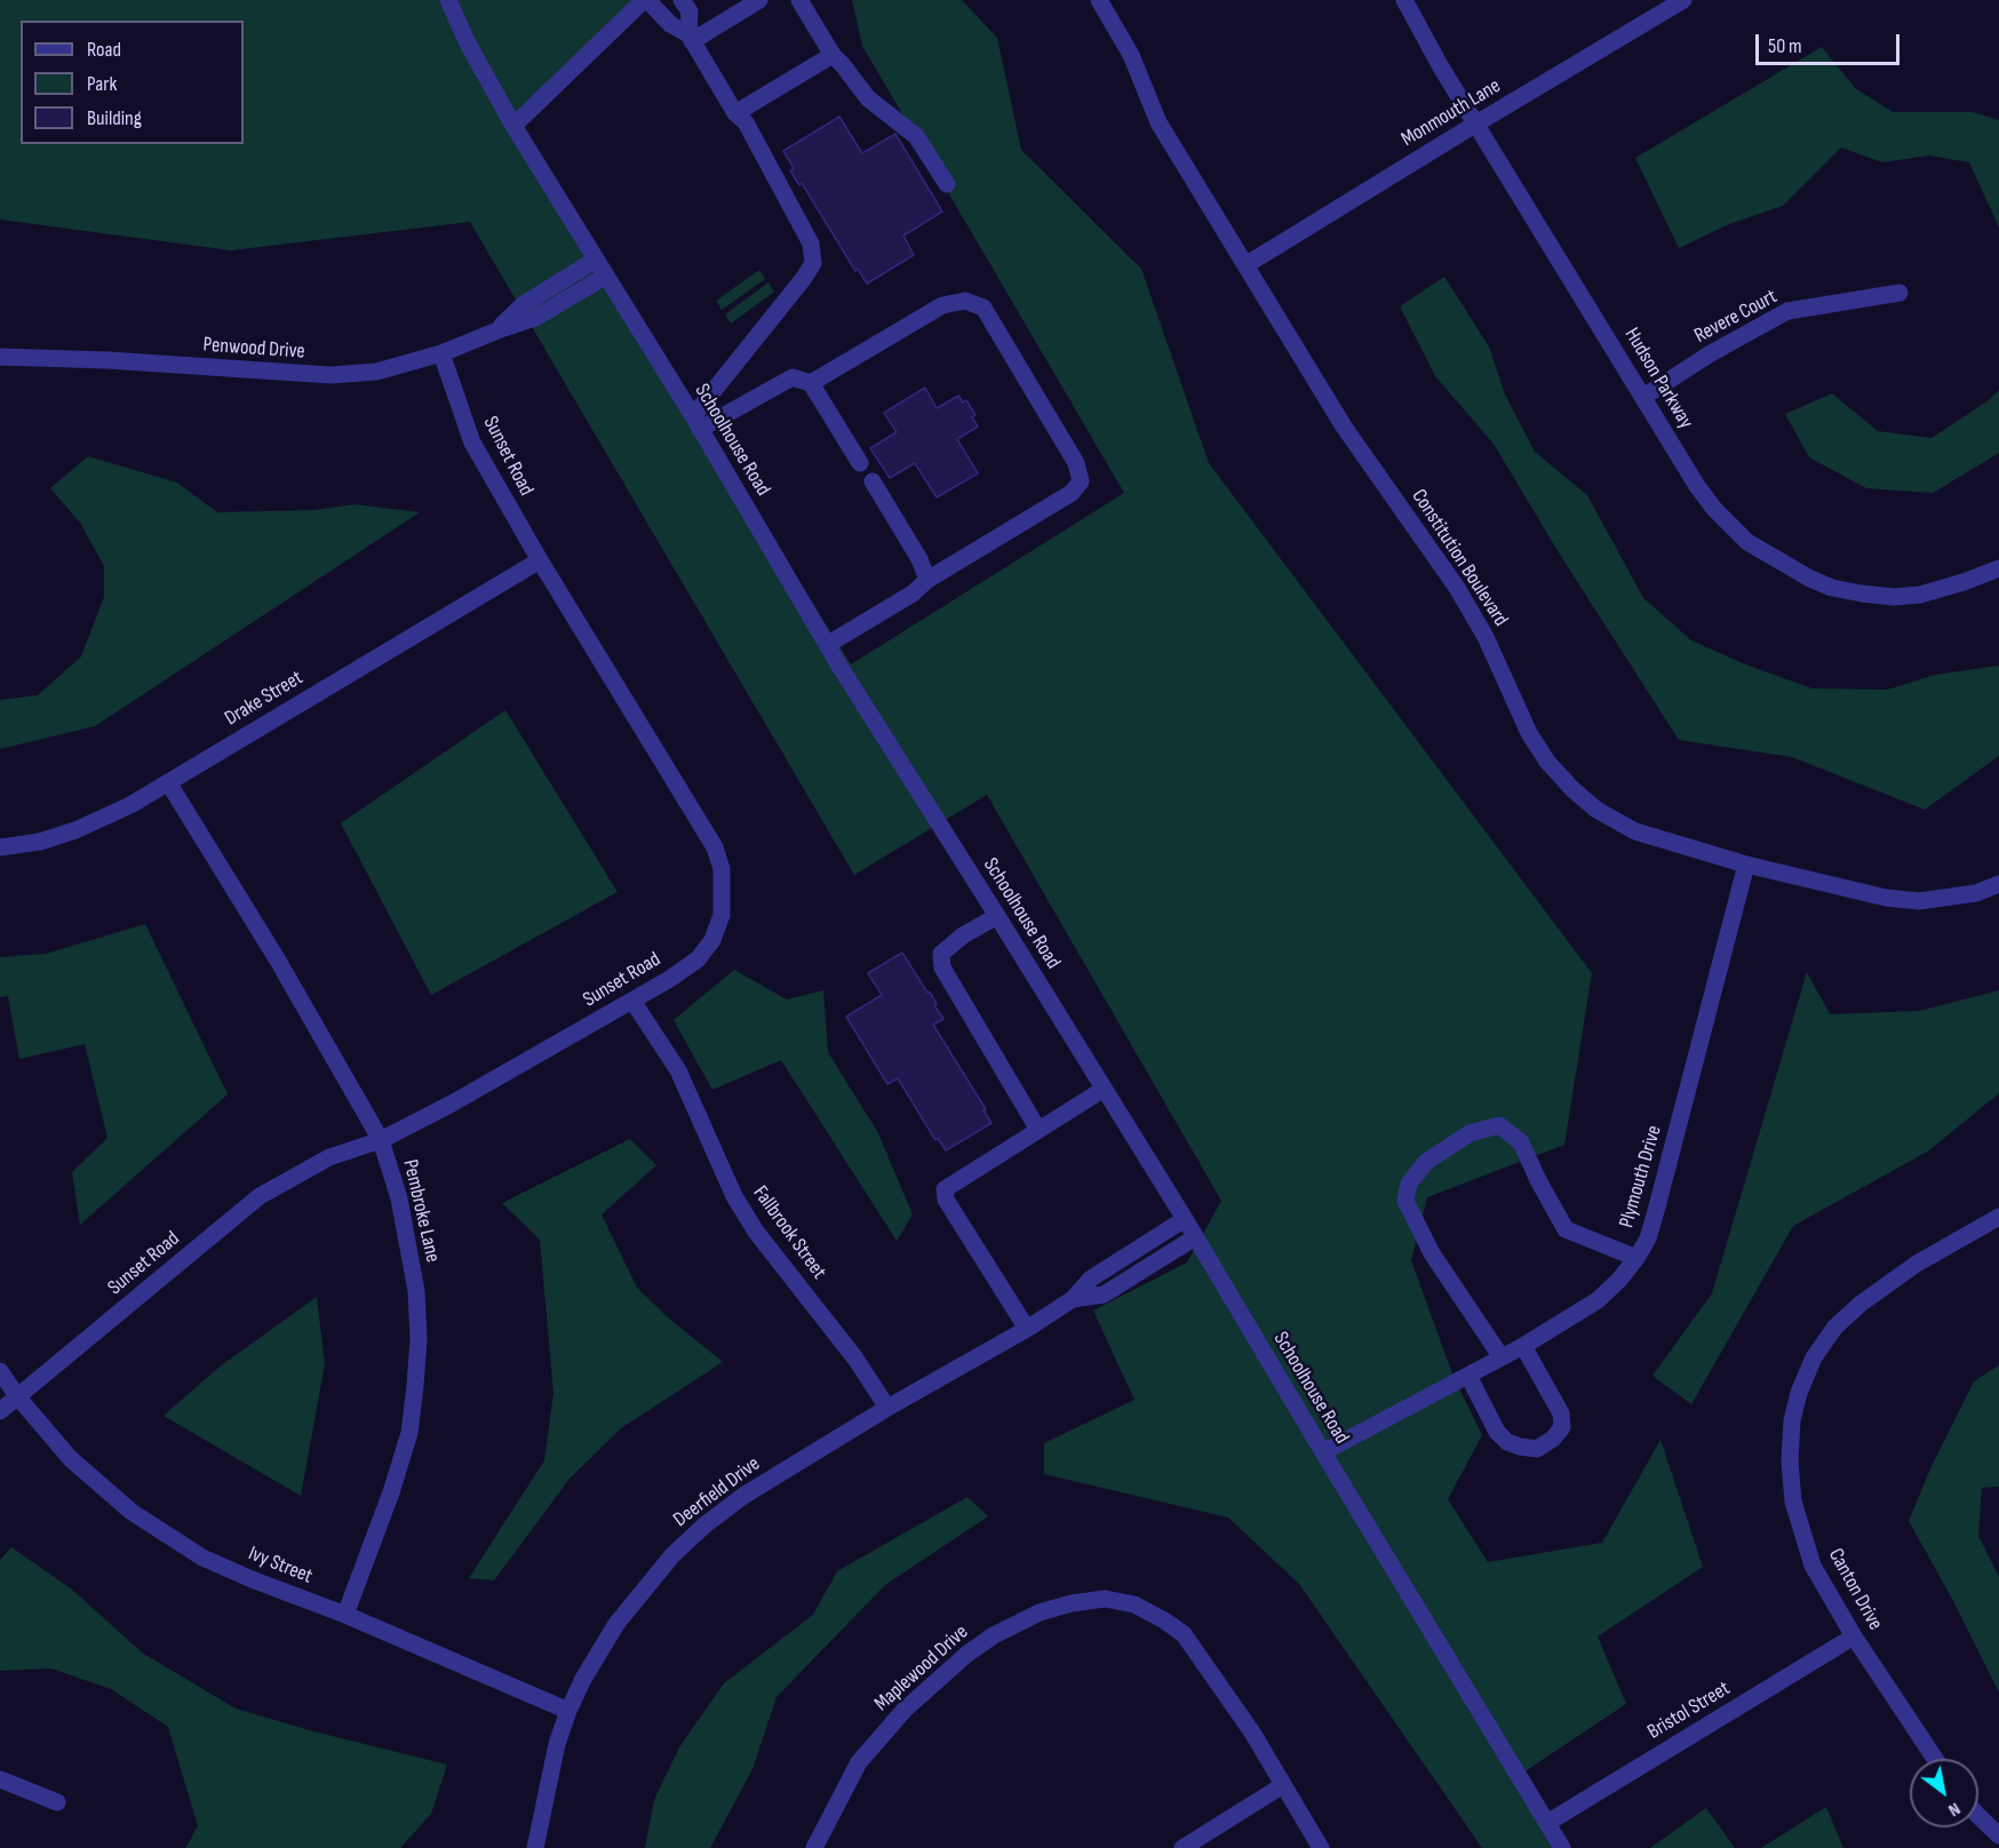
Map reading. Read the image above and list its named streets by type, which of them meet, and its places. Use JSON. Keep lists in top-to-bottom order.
{
  "streets": {
    "street": [
      "Monmouth Lane",
      "Revere Court",
      "Penwood Drive",
      "Hudson Parkway",
      "Schoolhouse Road",
      "Sunset Road",
      "Constitution Boulevard",
      "Drake Street",
      "Plymouth Drive",
      "Pembroke Lane",
      "Fallbrook Street",
      "Deerfield Drive",
      "Ivy Street",
      "Canton Drive",
      "Maplewood Drive",
      "Bristol Street"
    ]
  },
  "crossings": [
    ["Monmouth Lane", "Hudson Parkway"],
    ["Monmouth Lane", "Constitution Boulevard"],
    ["Revere Court", "Hudson Parkway"],
    ["Penwood Drive", "Schoolhouse Road"],
    ["Penwood Drive", "Sunset Road"],
    ["Schoolhouse Road", "Plymouth Drive"],
    ["Schoolhouse Road", "Deerfield Drive"],
    ["Schoolhouse Road", "Bristol Street"],
    ["Sunset Road", "Drake Street"],
    ["Sunset Road", "Pembroke Lane"],
    ["Sunset Road", "Fallbrook Street"],
    ["Sunset Road", "Ivy Street"],
    ["Constitution Boulevard", "Plymouth Drive"],
    ["Drake Street", "Pembroke Lane"],
    ["Pembroke Lane", "Ivy Street"],
    ["Fallbrook Street", "Deerfield Drive"],
    ["Deerfield Drive", "Ivy Street"],
    ["Canton Drive", "Bristol Street"]
  ],
  "legend": ["Road", "Park", "Building"],
  "scale_bar": "50 m",
  "north": "bottom right"
}
